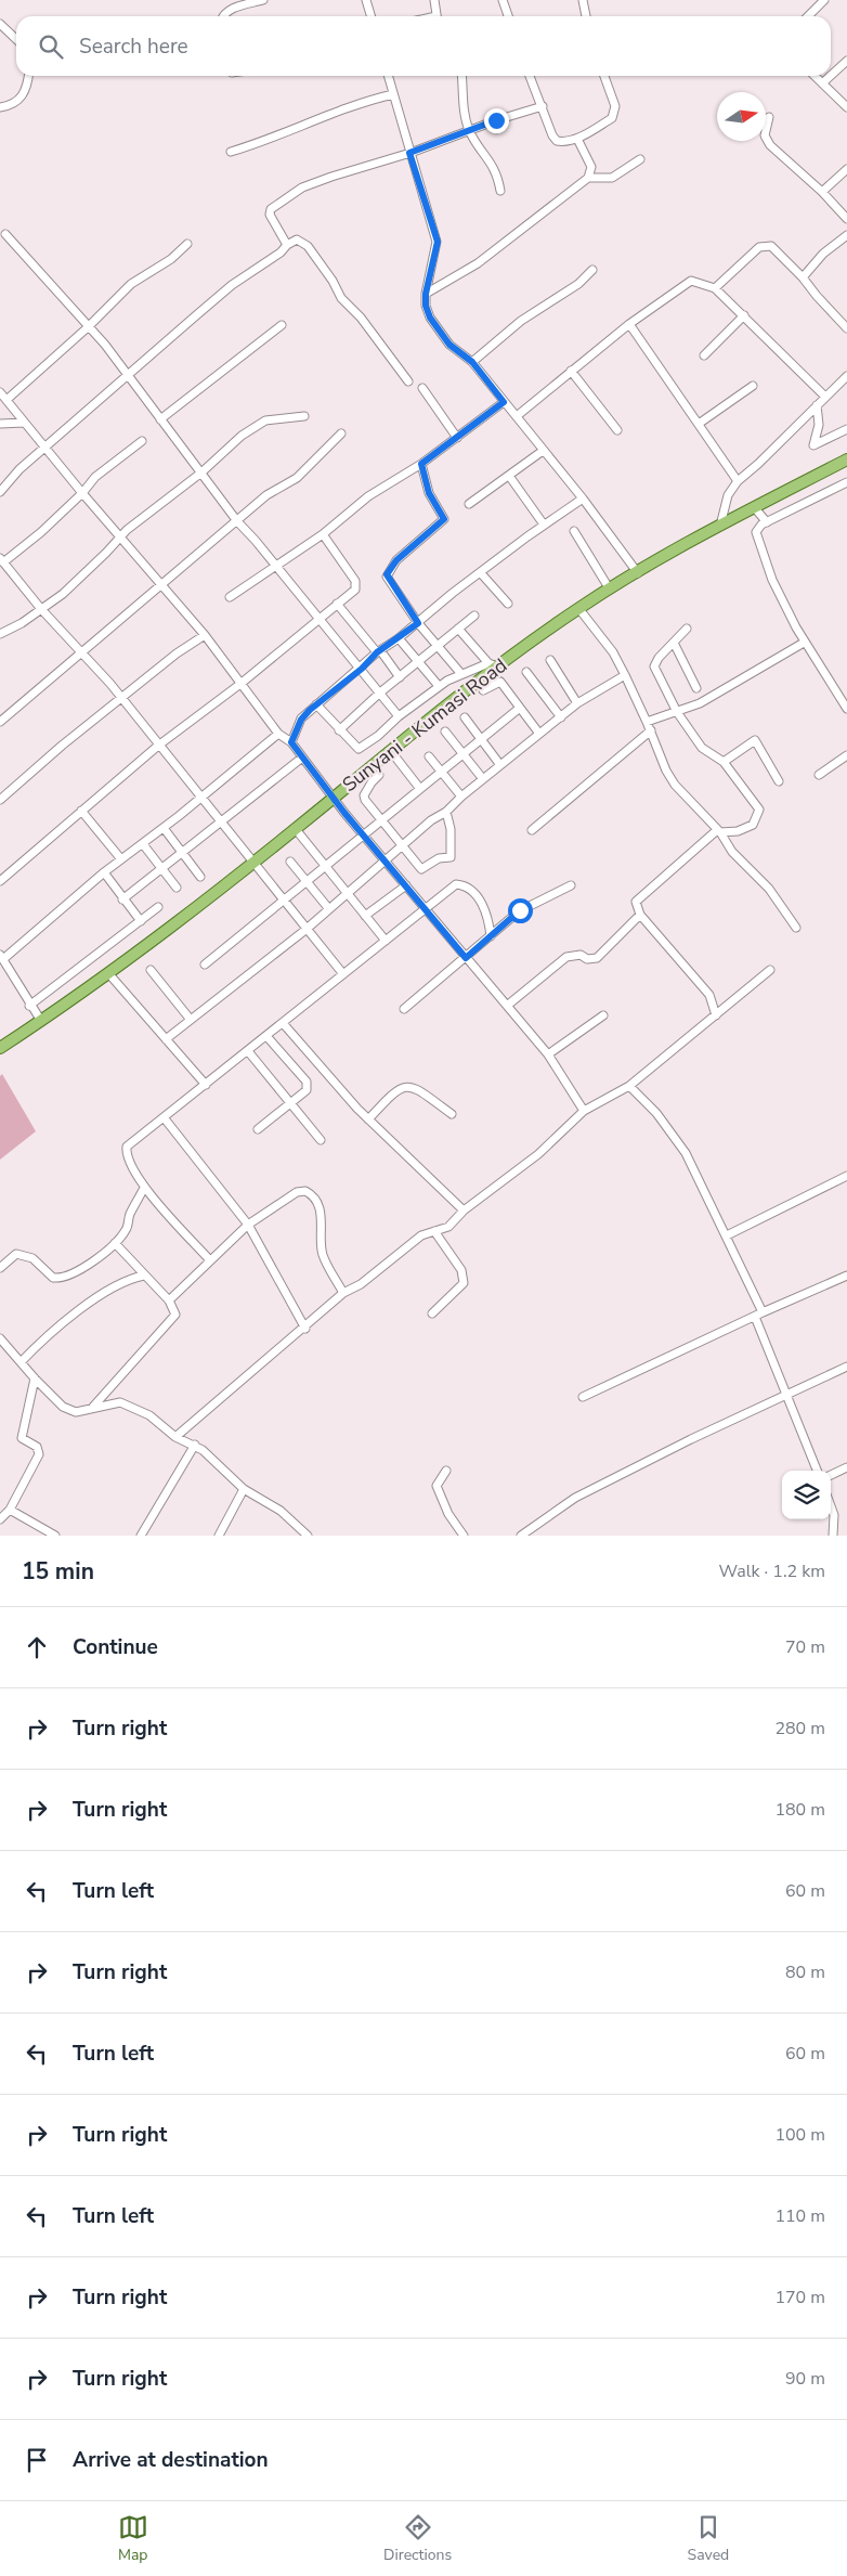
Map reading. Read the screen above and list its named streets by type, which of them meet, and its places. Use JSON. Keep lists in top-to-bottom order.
{
  "streets": {
    "main road": ["Sunyani - Kumasi Road"]
  },
  "north": "right",
  "page": {
    "search": "Search here",
    "heading": ["15 min", "Walk · 1.2 km"],
    "list": [
      ["Continue", "70 m"],
      ["Turn right", "280 m"],
      ["Turn right", "180 m"],
      ["Turn left", "60 m"],
      ["Turn right", "80 m"],
      ["Turn left", "60 m"],
      ["Turn right", "100 m"],
      ["Turn left", "110 m"],
      ["Turn right", "170 m"],
      ["Turn right", "90 m"],
      "Arrive at destination"
    ],
    "nav": ["Map", "Directions", "Saved"]
  }
}
